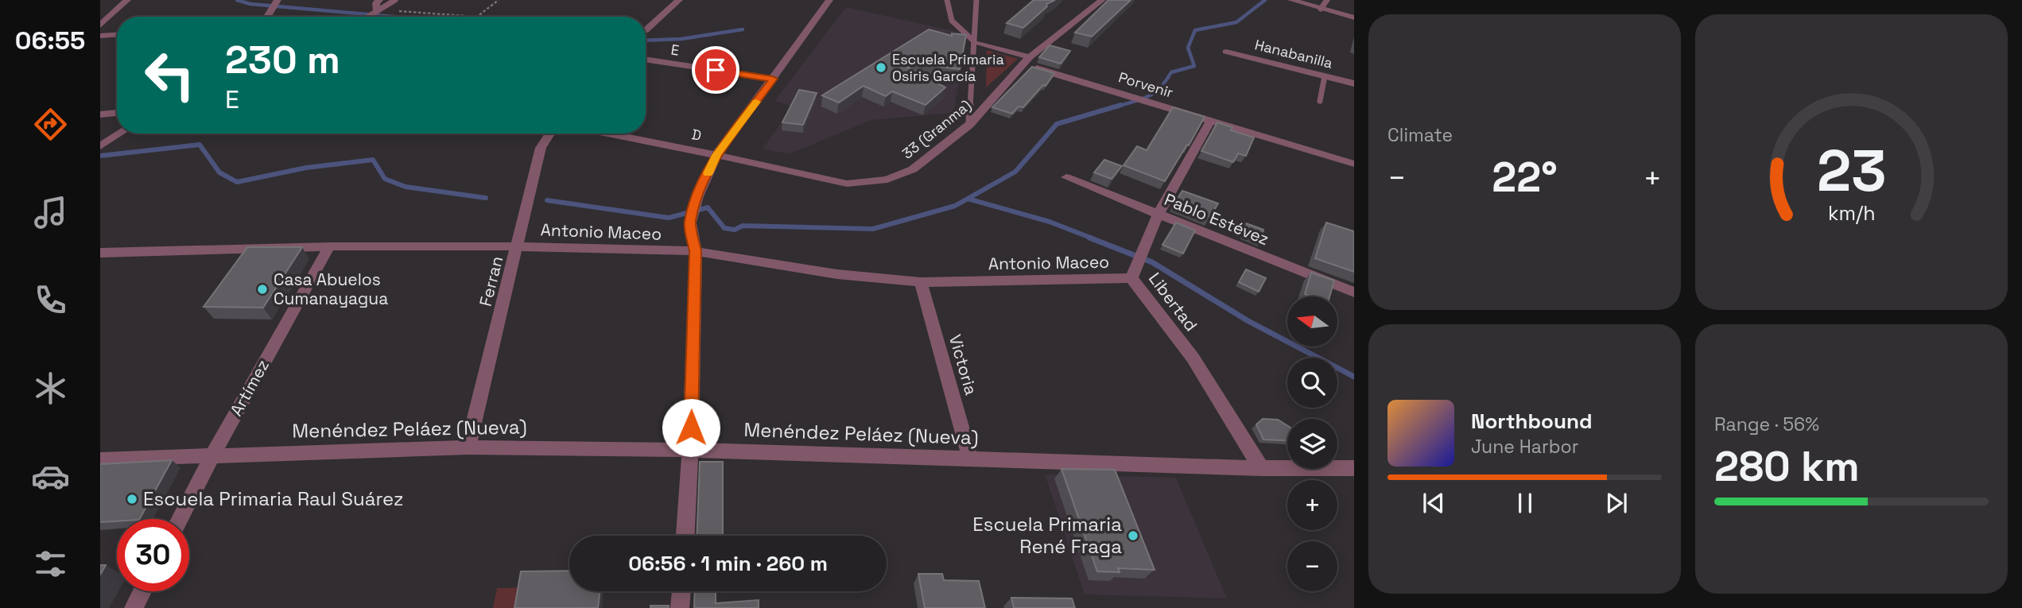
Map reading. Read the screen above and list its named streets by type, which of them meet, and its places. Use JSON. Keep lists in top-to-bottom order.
{
  "streets": {
    "street": [
      "E",
      "Hanabanilla",
      "Porvenir",
      "33 (Granma)",
      "D",
      "Pablo Estévez",
      "Antonio Maceo",
      "Ferran",
      "Libertad",
      "Victoria",
      "Artímez",
      "Menéndez Peláez (Nueva)"
    ]
  },
  "crossings": [
    ["Porvenir", "33 (Granma)"],
    ["Porvenir", "Libertad"],
    ["33 (Granma)", "D"],
    ["Pablo Estévez", "Libertad"],
    ["Antonio Maceo", "Ferran"],
    ["Antonio Maceo", "Libertad"],
    ["Antonio Maceo", "Victoria"],
    ["Antonio Maceo", "Artímez"],
    ["Ferran", "Menéndez Peláez (Nueva)"],
    ["Libertad", "Menéndez Peláez (Nueva)"],
    ["Victoria", "Menéndez Peláez (Nueva)"],
    ["Artímez", "Menéndez Peláez (Nueva)"]
  ],
  "places": [
    "Escuela Primaria Osiris García",
    "Casa Abuelos Cumanayagua",
    "Escuela Primaria Raul Suárez",
    "Escuela Primaria René Fraga"
  ],
  "north": "left",
  "page": {
    "tabs": "06:55",
    "tile": [
      "Climate",
      ["Range · 56%", "280 km"]
    ],
    "turn": ["230 m", "E"],
    "heat": ["−", "22°", "+"],
    "map_buttons": ["+", "−"],
    "song": ["Northbound", "June Harbor"],
    "limit": "30",
    "trip": "06:56 · 1 min · 260 m",
    "gauge": ["23", "km/h"]
  }
}
